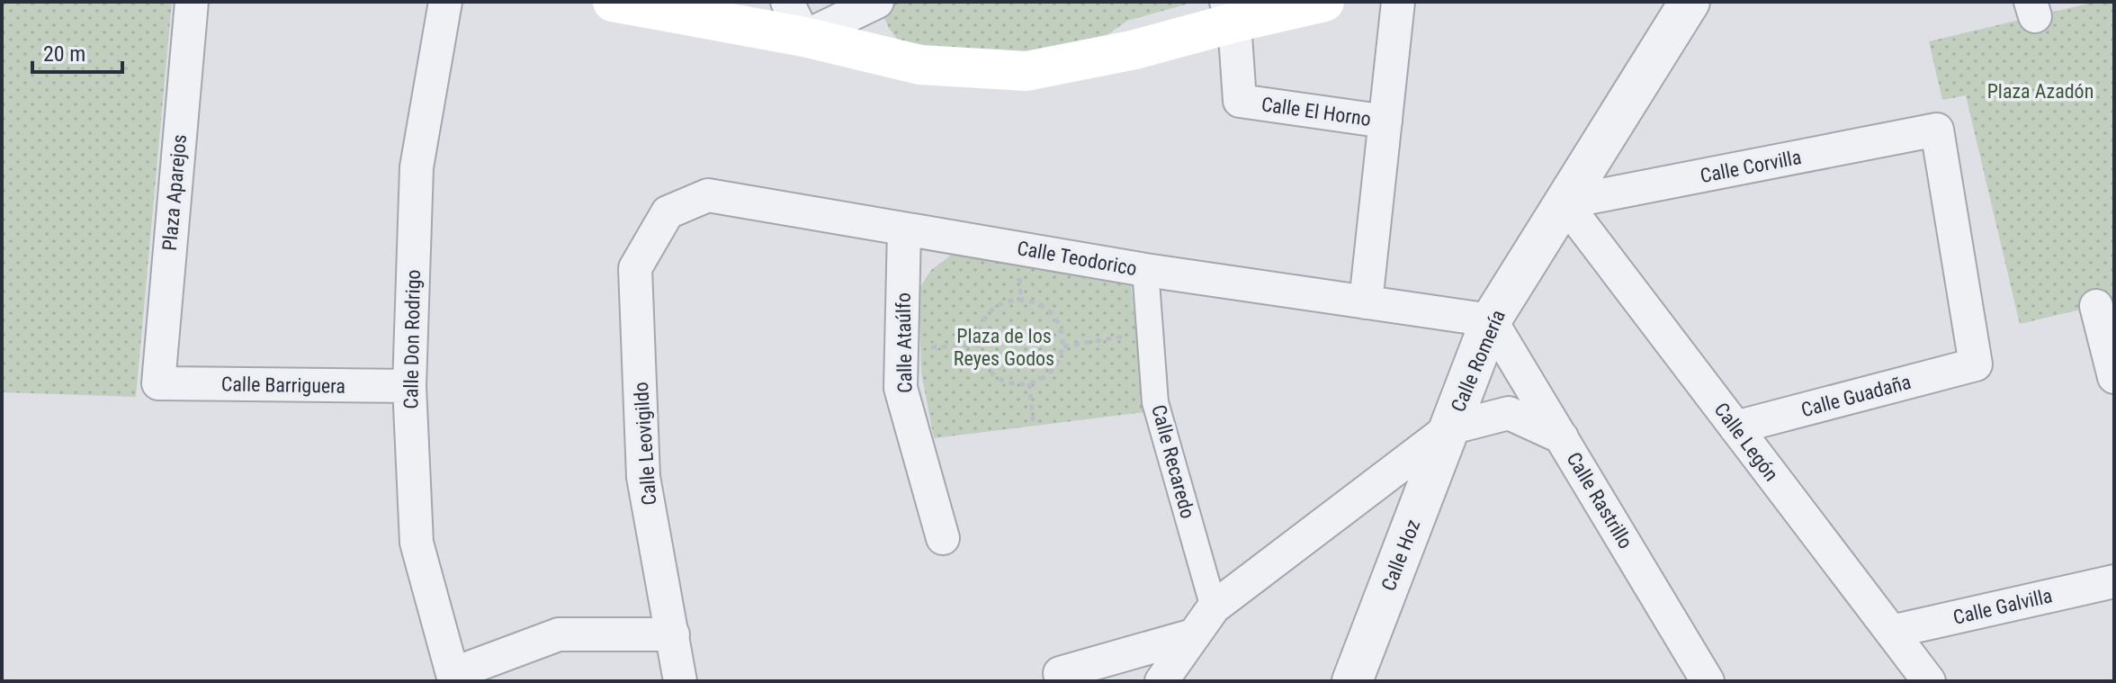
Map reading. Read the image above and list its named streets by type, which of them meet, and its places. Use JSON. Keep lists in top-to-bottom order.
{
  "streets": {
    "street": [
      "Calle El Horno",
      "Calle Corvilla",
      "Plaza Aparejos",
      "Calle Teodorico",
      "Calle Don Rodrigo",
      "Calle Ataúlfo",
      "Calle Romería",
      "Calle Barriguera",
      "Calle Guadaña",
      "Calle Legón",
      "Calle Leovigildo",
      "Calle Recaredo",
      "Calle Rastrillo",
      "Calle Hoz",
      "Calle Galvilla"
    ]
  },
  "crossings": [
    ["Calle El Horno", "Calle Teodorico"],
    ["Calle Corvilla", "Calle Romería"],
    ["Calle Corvilla", "Calle Guadaña"],
    ["Calle Corvilla", "Calle Legón"],
    ["Plaza Aparejos", "Calle Barriguera"],
    ["Calle Teodorico", "Calle Ataúlfo"],
    ["Calle Teodorico", "Calle Romería"],
    ["Calle Teodorico", "Calle Leovigildo"],
    ["Calle Teodorico", "Calle Recaredo"],
    ["Calle Teodorico", "Calle Rastrillo"],
    ["Calle Don Rodrigo", "Calle Barriguera"],
    ["Calle Don Rodrigo", "Calle Leovigildo"],
    ["Calle Romería", "Calle Legón"],
    ["Calle Romería", "Calle Recaredo"],
    ["Calle Romería", "Calle Rastrillo"],
    ["Calle Romería", "Calle Hoz"],
    ["Calle Guadaña", "Calle Legón"],
    ["Calle Legón", "Calle Galvilla"]
  ],
  "parks": ["Plaza Azadón", "Plaza de los Reyes Godos"],
  "scale_bar": "20 m"
}
